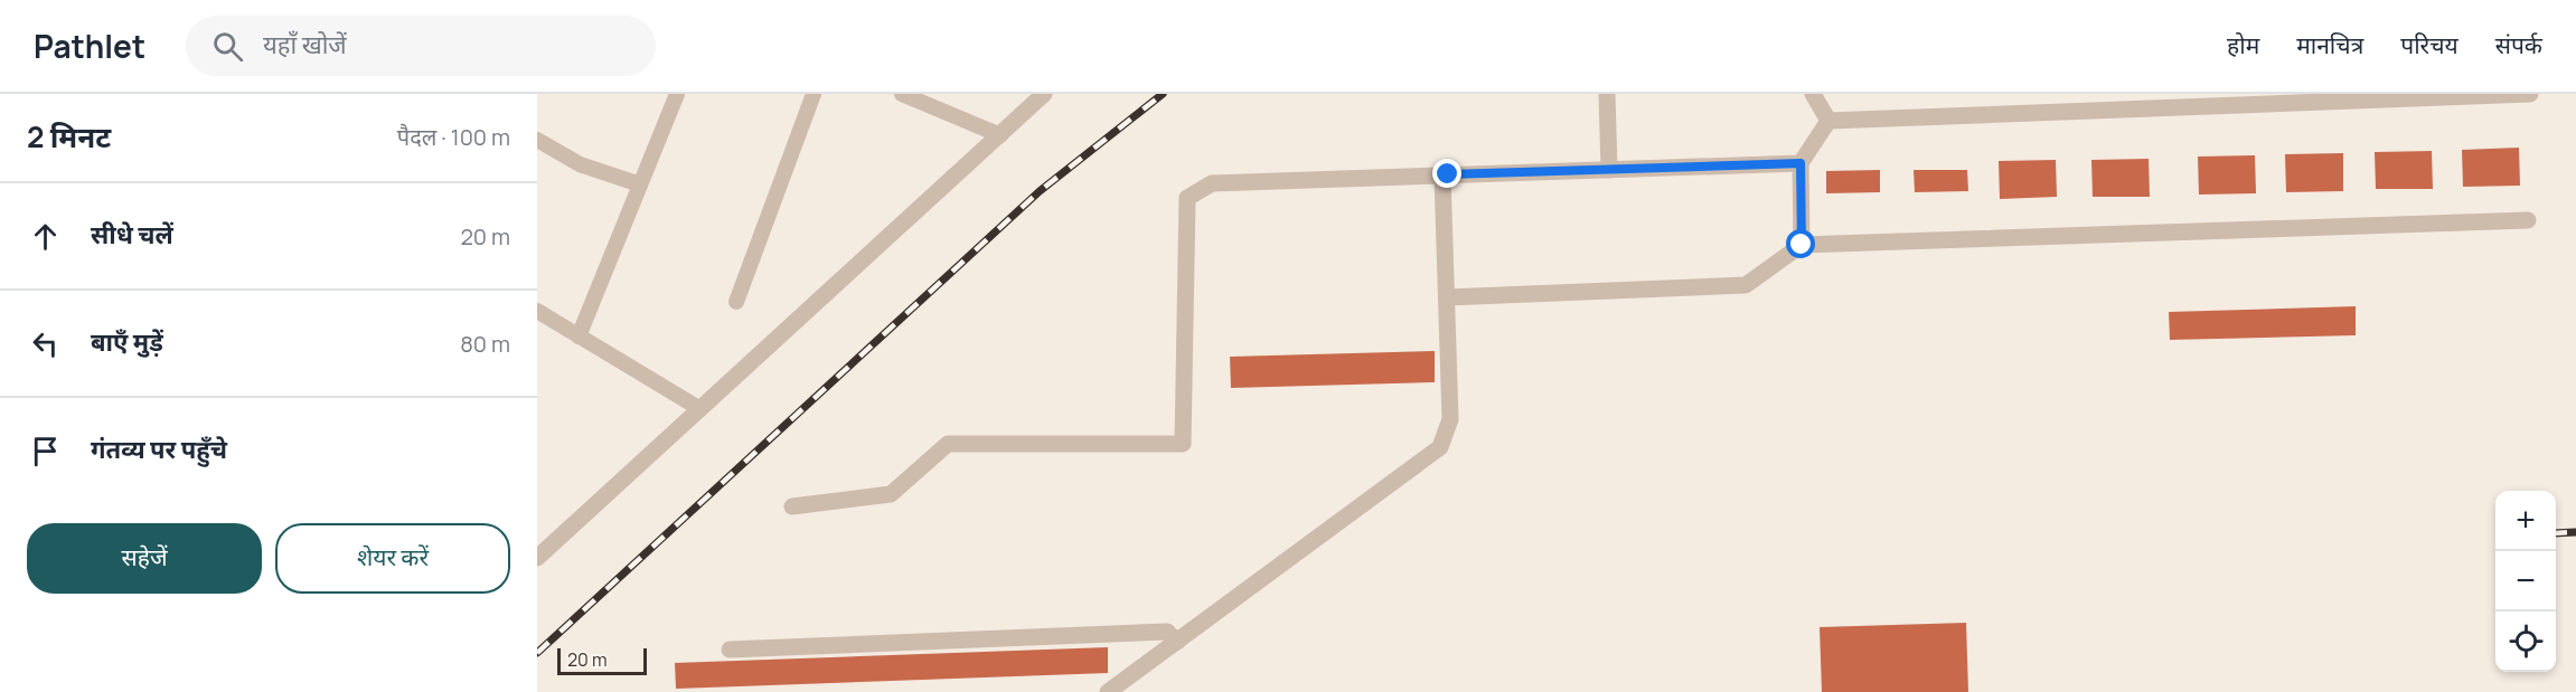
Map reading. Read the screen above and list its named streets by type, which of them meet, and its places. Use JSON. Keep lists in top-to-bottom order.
{
  "scale_bar": "20 m",
  "page": {
    "header": "Pathlet",
    "search": "यहाँ खोजें",
    "nav": [
      "होम",
      "मानचित्र",
      "परिचय",
      "संपर्क"
    ],
    "heading": ["2 मिनट", "पैदल · 100 m"],
    "list": [
      ["सीधे चलें", "20 m"],
      ["बाएँ मुड़ें", "80 m"],
      "गंतव्य पर पहुँचे"
    ],
    "map_buttons": ["+", "−"],
    "buttons": ["सहेजें", "शेयर करें"],
    "scale": "20 m"
  }
}
